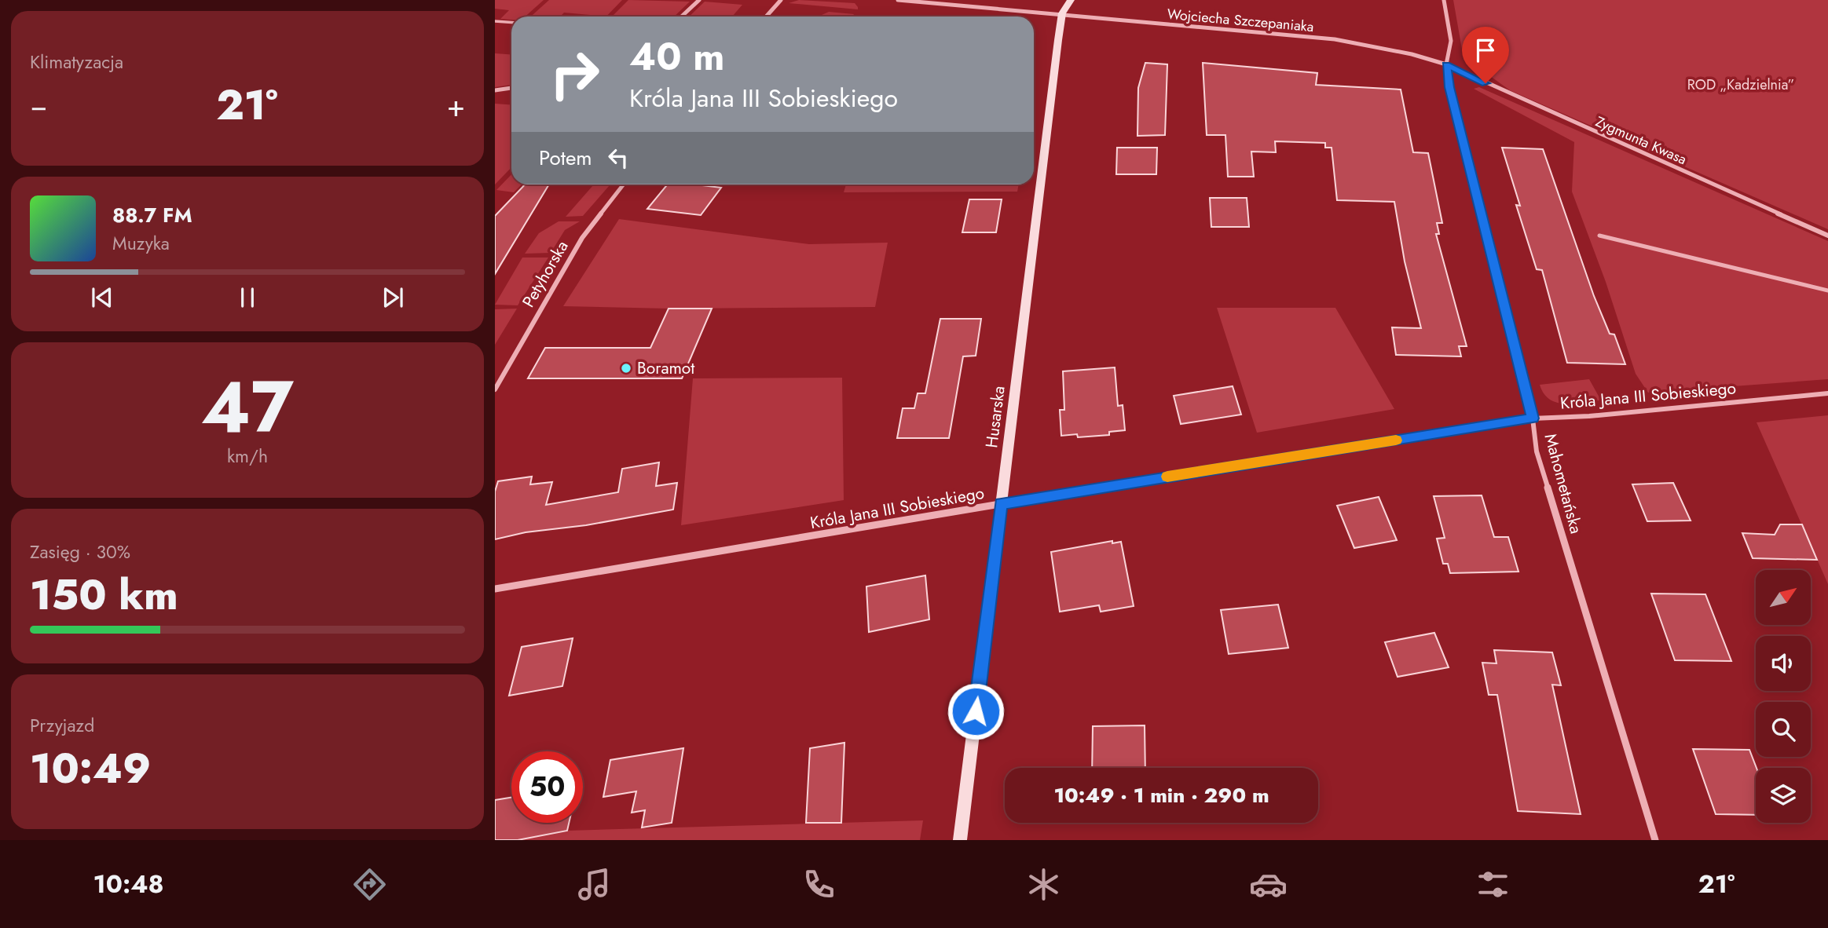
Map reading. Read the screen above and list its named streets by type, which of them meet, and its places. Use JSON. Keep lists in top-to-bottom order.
{
  "streets": {
    "main road": ["Husarska"],
    "street": [
      "Wojciecha Szczepaniaka",
      "Zygmunta Kwasa",
      "Petyhorska",
      "Króla Jana III Sobieskiego",
      "Mahometańska"
    ]
  },
  "crossings": [
    ["Wojciecha Szczepaniaka", "Zygmunta Kwasa"],
    ["Wojciecha Szczepaniaka", "Husarska"],
    ["Wojciecha Szczepaniaka", "Mahometańska"],
    ["Zygmunta Kwasa", "Mahometańska"],
    ["Króla Jana III Sobieskiego", "Husarska"],
    ["Króla Jana III Sobieskiego", "Mahometańska"]
  ],
  "parks": ["ROD „Kadzielnia”"],
  "places": ["Boramot"],
  "north": "top right",
  "page": {
    "tile": [
      "Klimatyzacja",
      ["47", "km/h"],
      ["Zasięg · 30%", "150 km"],
      ["Przyjazd", "10:49"]
    ],
    "turn": ["40 m", "Króla Jana III Sobieskiego"],
    "heat": ["−", "21°", "+"],
    "then": "Potem",
    "song": ["88.7 FM", "Muzyka"],
    "limit": "50",
    "trip": "10:49 · 1 min · 290 m",
    "tabs": ["10:48", "21°"]
  }
}
